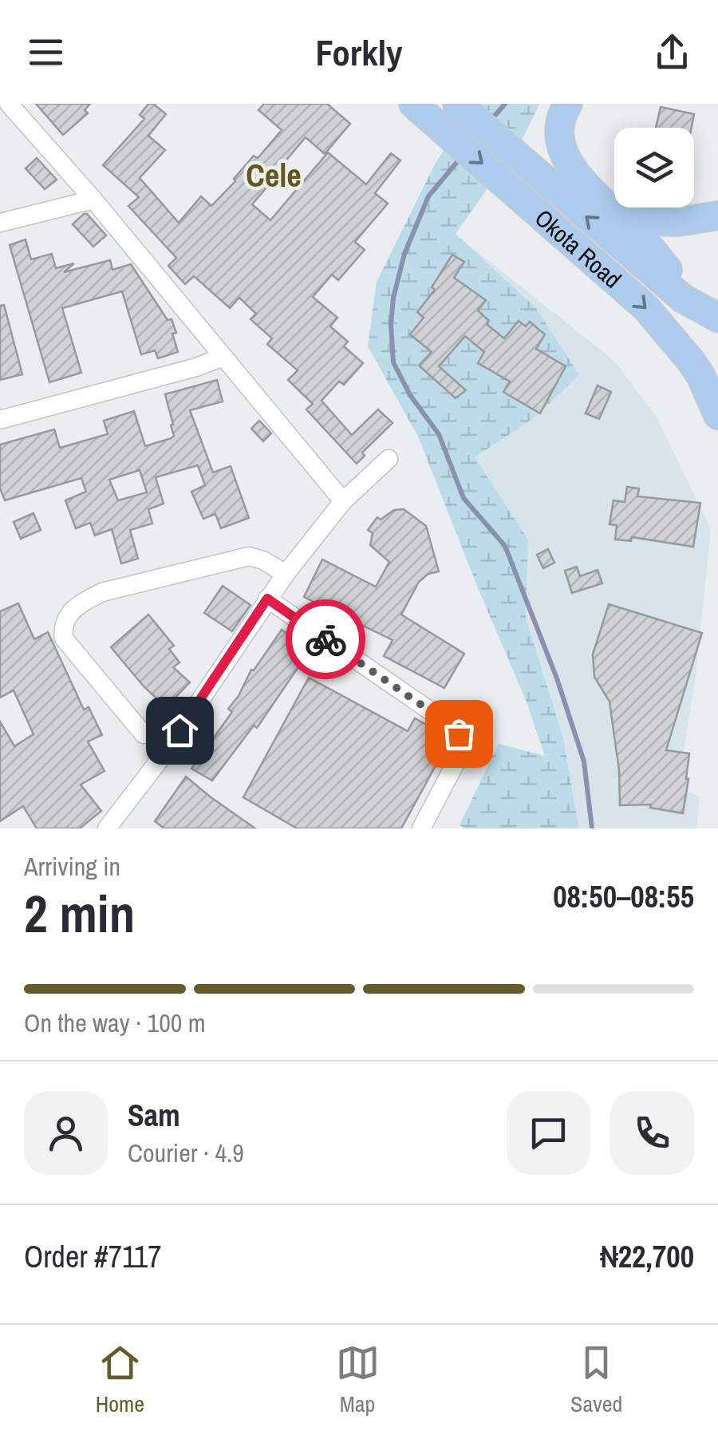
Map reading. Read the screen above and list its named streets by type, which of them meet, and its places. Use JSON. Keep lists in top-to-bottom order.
{
  "streets": {
    "main road": ["Okota Road"]
  },
  "districts": ["Cele"],
  "page": {
    "header": "Forkly",
    "heading": ["2 min", "Arriving in", "08:50–08:55"],
    "panel": [
      "Sam",
      "Courier · 4.9",
      "Order #7117",
      "₦22,700"
    ],
    "bar": "On the way · 100 m",
    "tabs": ["Home", "Map", "Saved"]
  }
}
